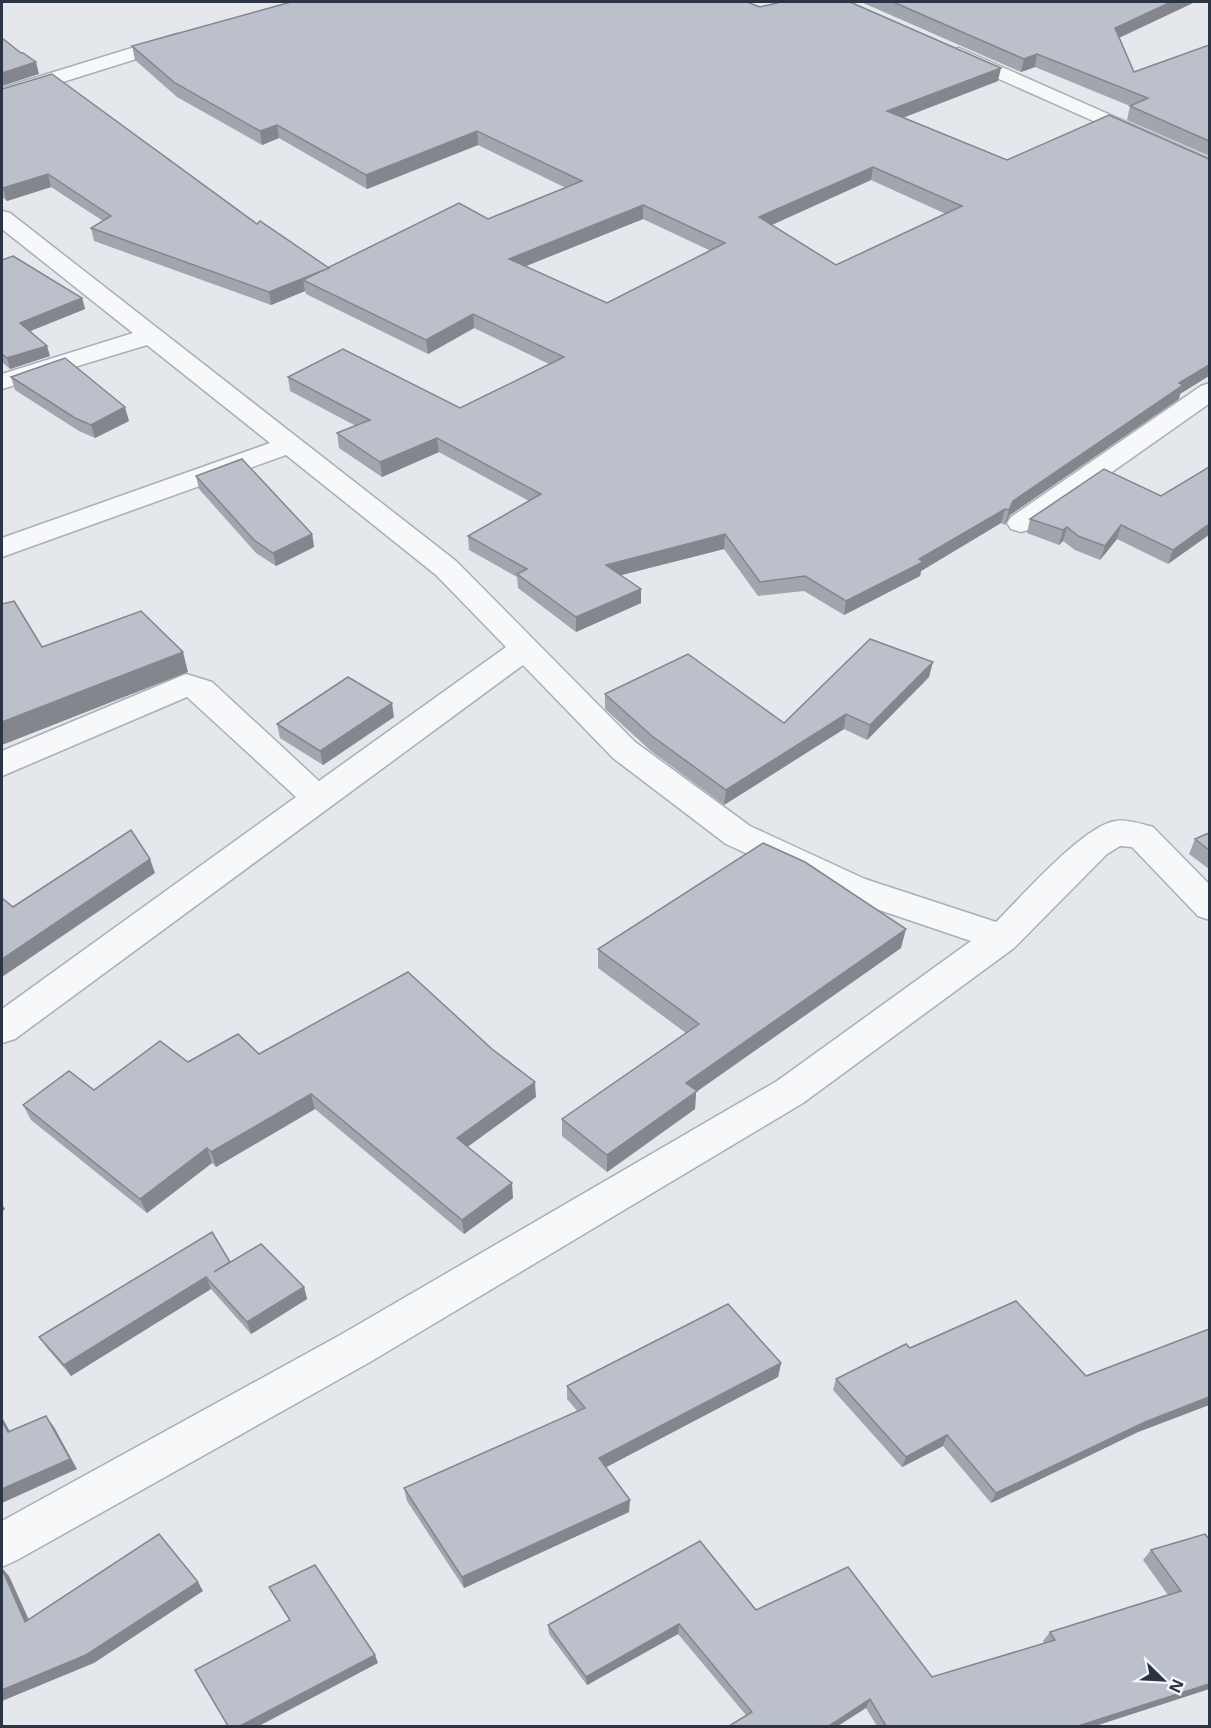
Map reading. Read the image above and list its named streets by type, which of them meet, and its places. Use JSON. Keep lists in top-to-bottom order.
{
  "north": "bottom right"
}
